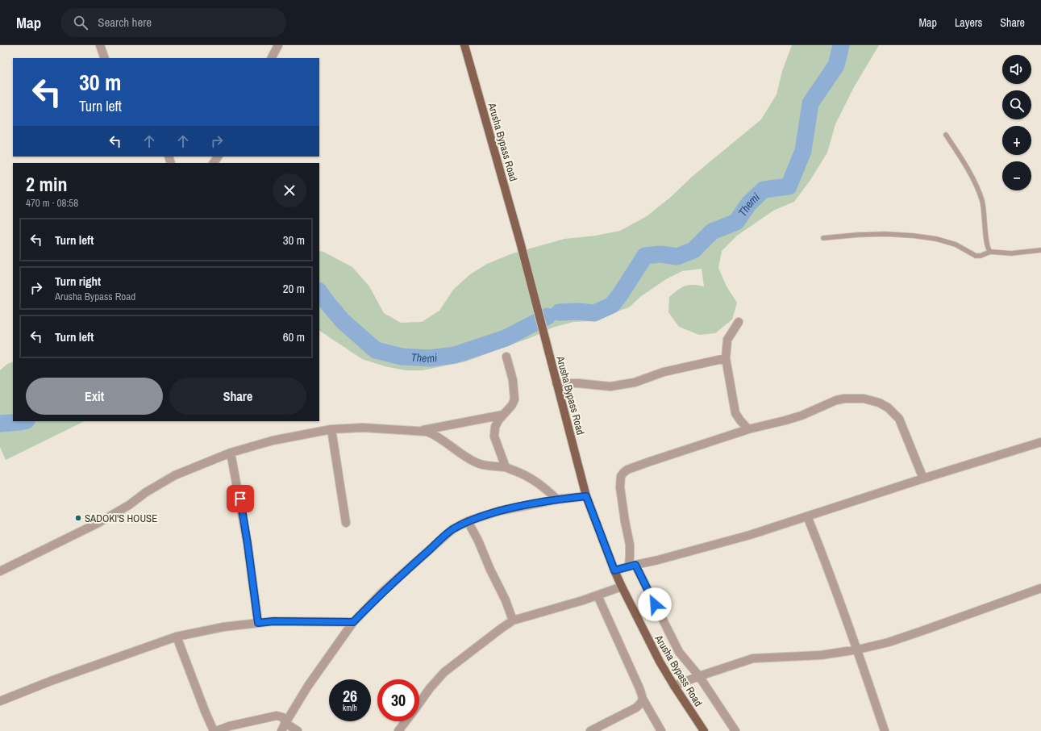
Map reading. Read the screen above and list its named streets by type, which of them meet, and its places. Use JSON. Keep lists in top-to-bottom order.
{
  "streets": {
    "main road": ["Arusha Bypass Road"]
  },
  "water": ["Themi"],
  "places": ["SADOKI'S HOUSE"],
  "page": {
    "header": "Map",
    "search": "Search here",
    "nav": ["Map", "Layers", "Share"],
    "map_buttons": ["+", "−"],
    "turn": ["30 m", "Turn left"],
    "heading": ["2 min", "470 m · 08:58"],
    "list": [
      {
        "name": "Turn left",
        "value": "30 m"
      },
      {
        "name": "Turn right",
        "note": "Arusha Bypass Road",
        "value": "20 m"
      },
      {
        "name": "Turn left",
        "value": "60 m"
      }
    ],
    "buttons": ["Exit", "Share"],
    "speed": "26 km/h",
    "limit": "30"
  }
}
